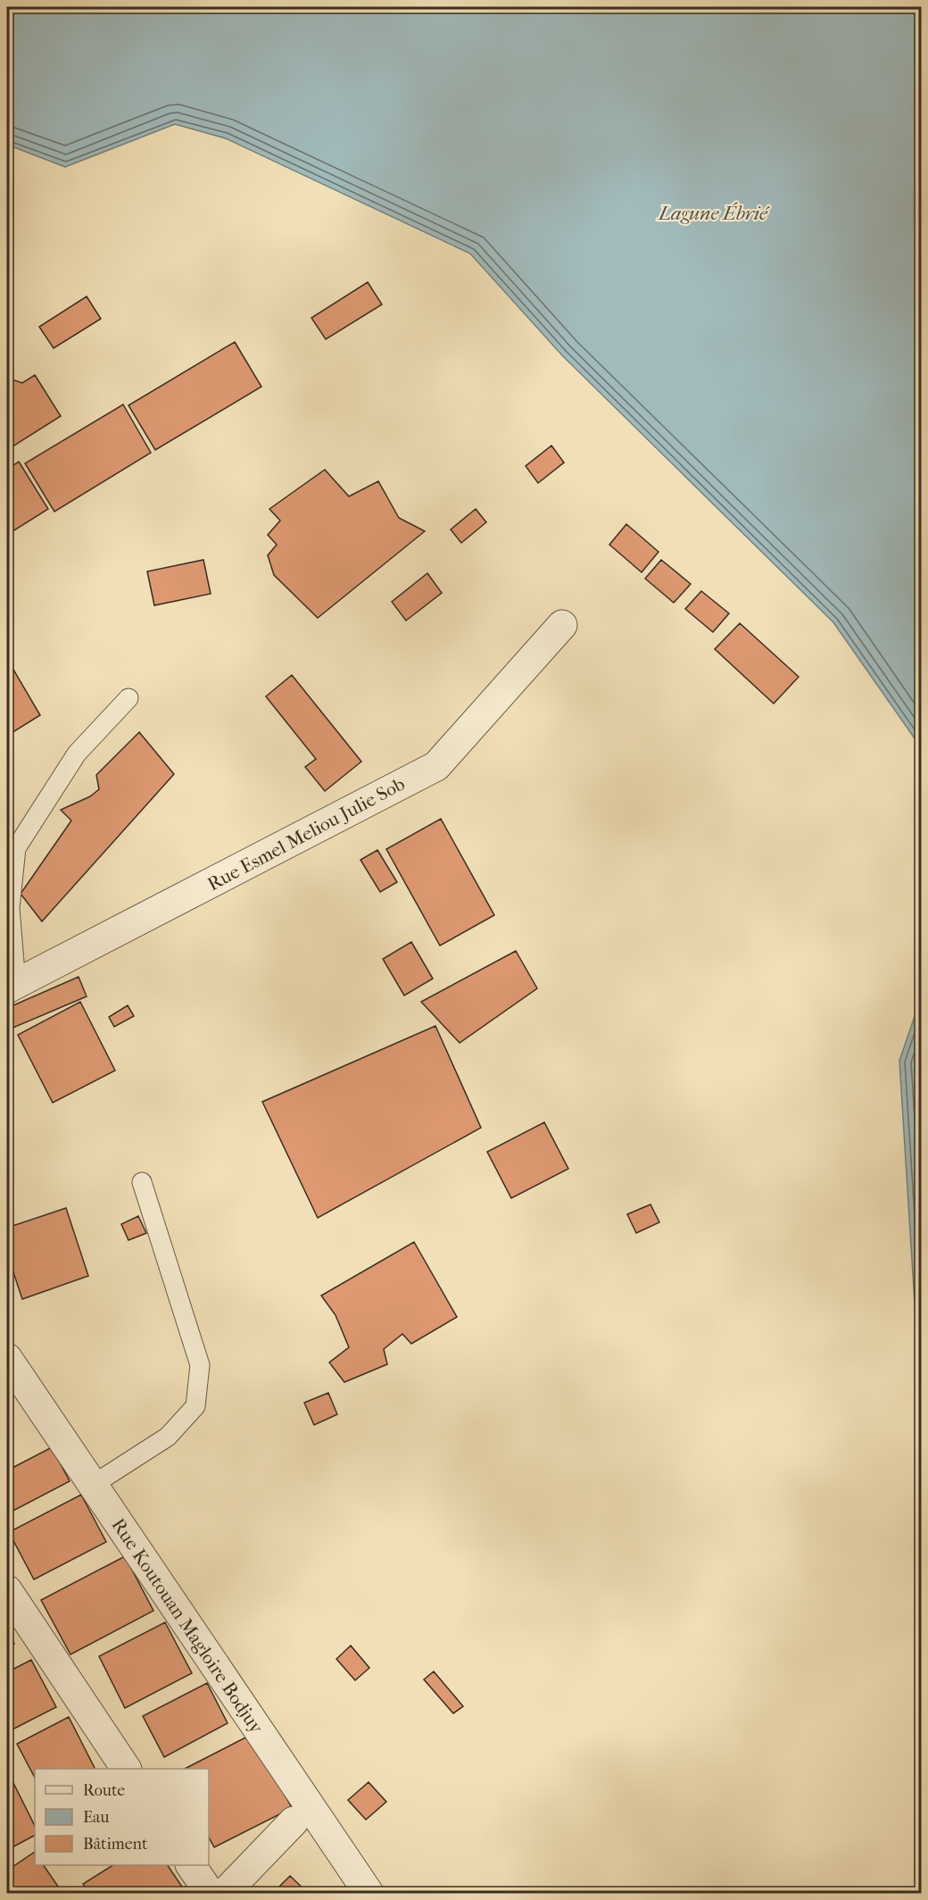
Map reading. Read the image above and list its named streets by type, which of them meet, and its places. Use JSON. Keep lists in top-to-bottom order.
{
  "streets": {
    "street": ["Rue Esmel Meliou Julie Sob", "Rue Koutouan Magloire Bodjuy"]
  },
  "water": ["Lagune Ébrié"],
  "legend": ["Route", "Eau", "Bâtiment"]
}
